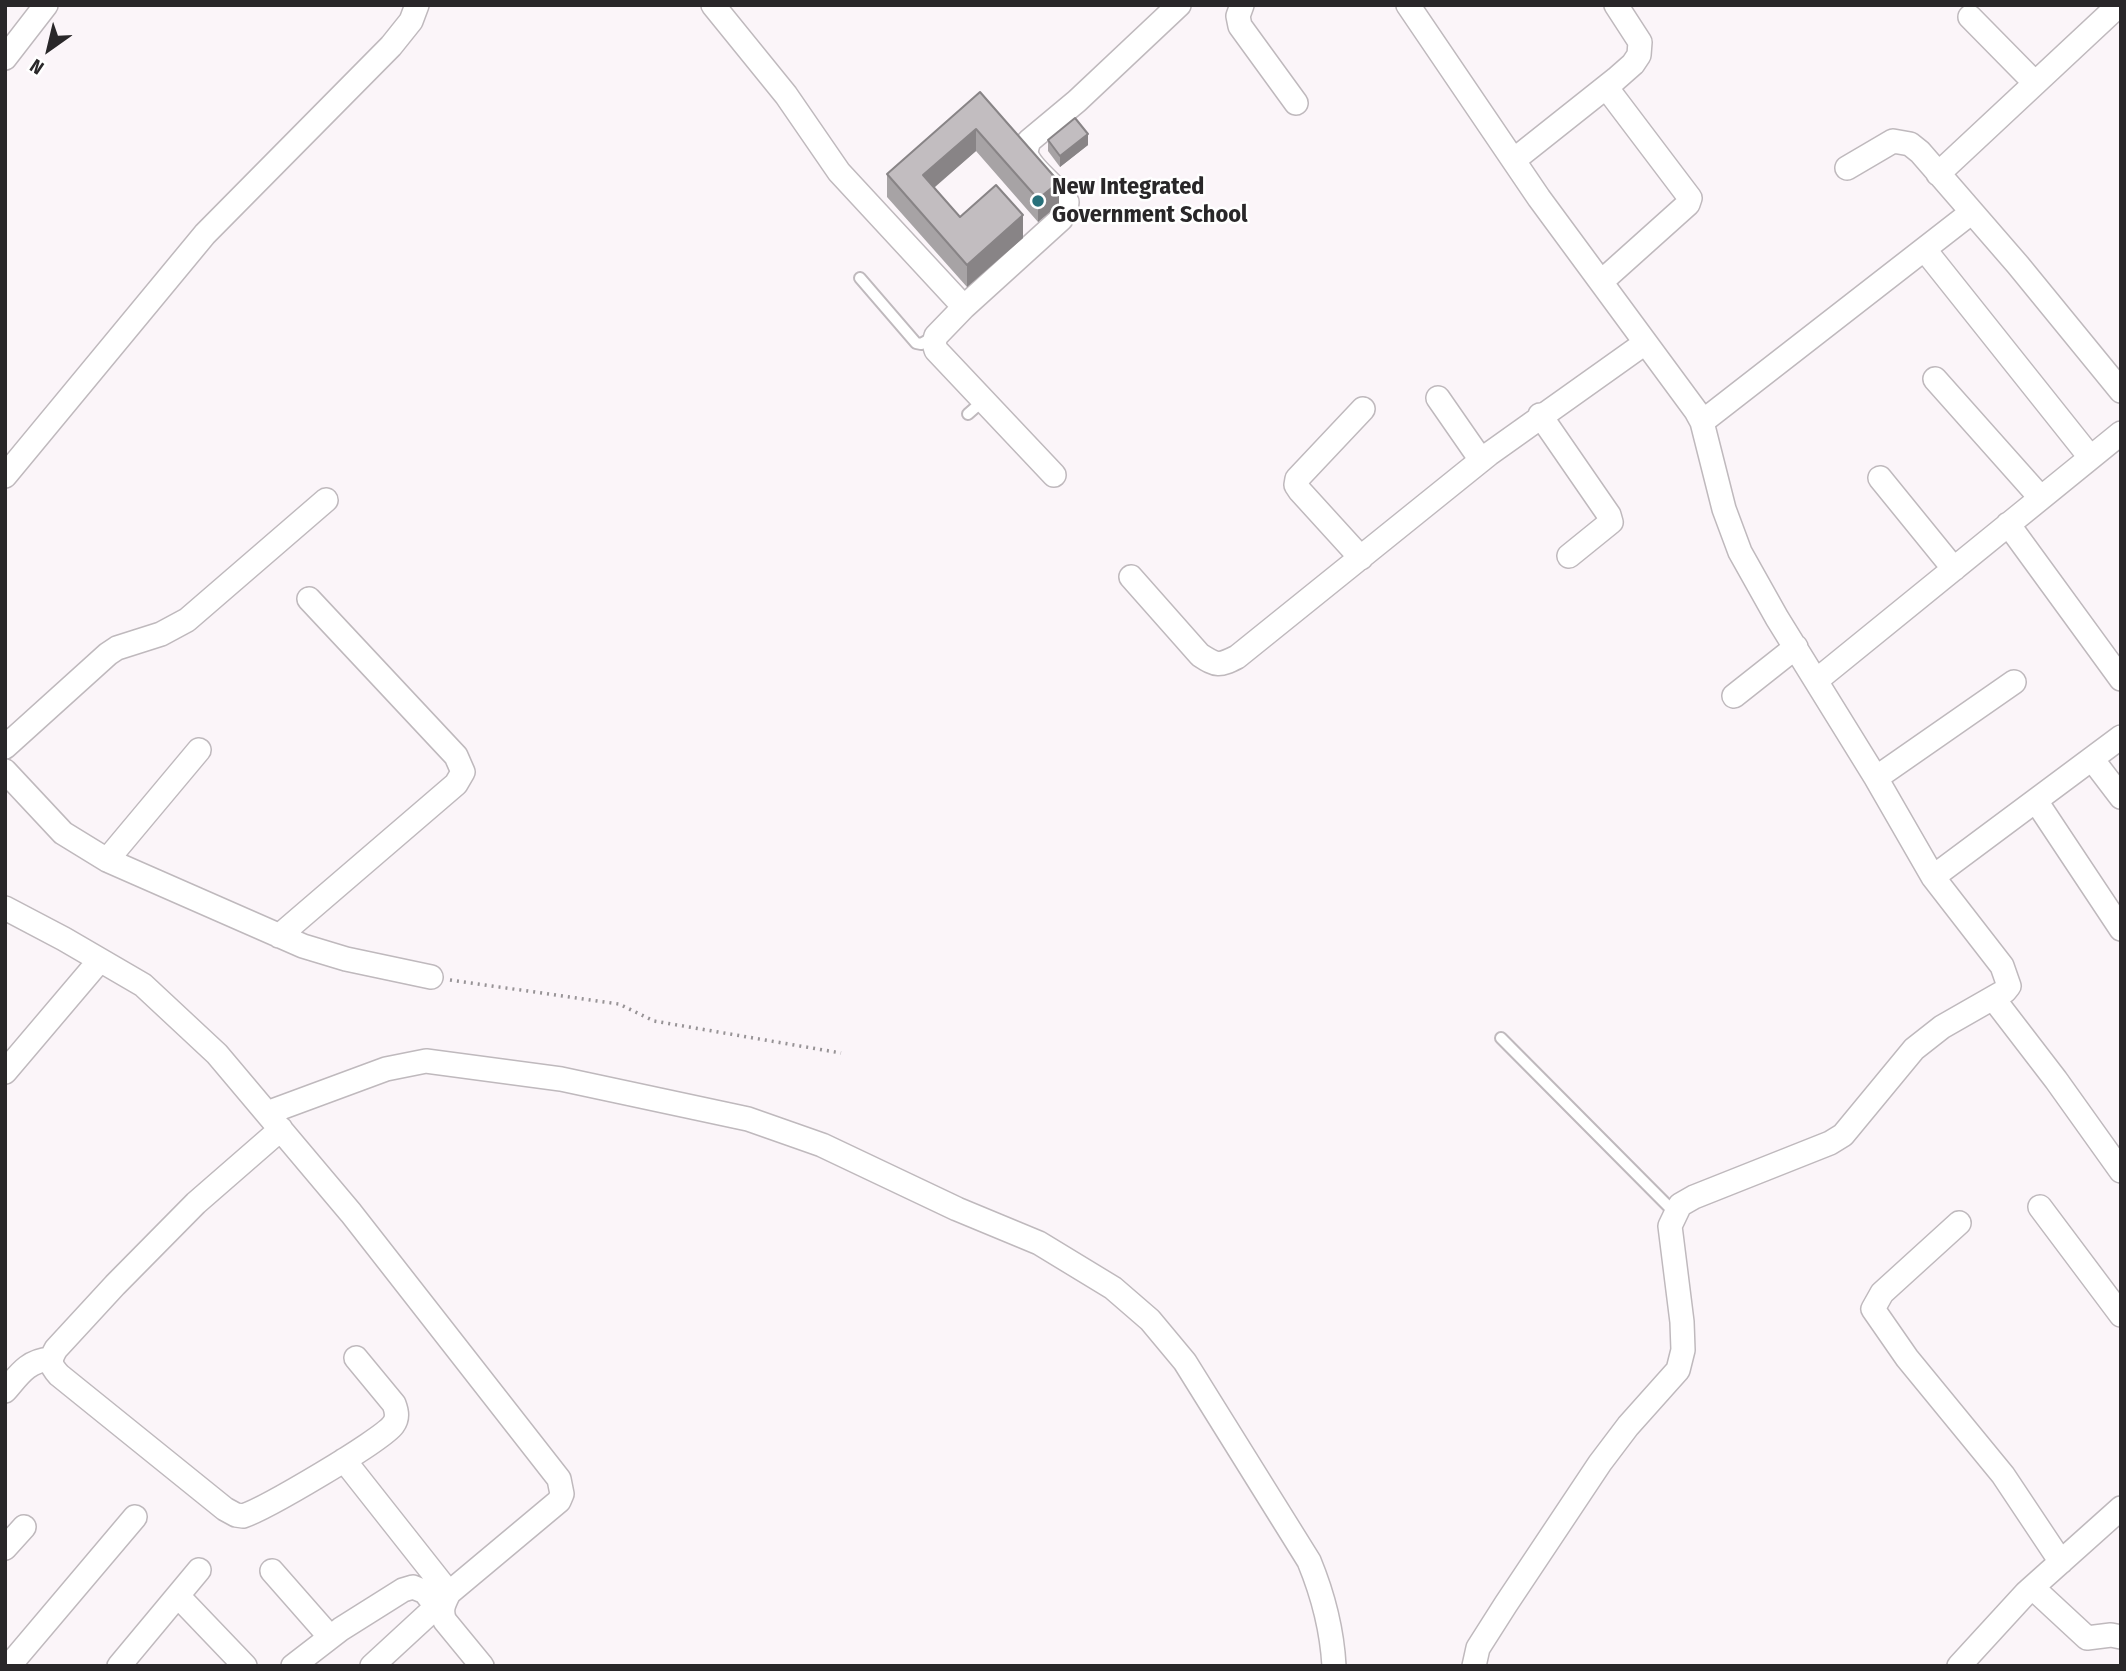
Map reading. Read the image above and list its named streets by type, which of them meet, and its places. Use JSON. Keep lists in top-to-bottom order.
{
  "places": ["New Integrated Government School"],
  "north": "bottom left"
}
